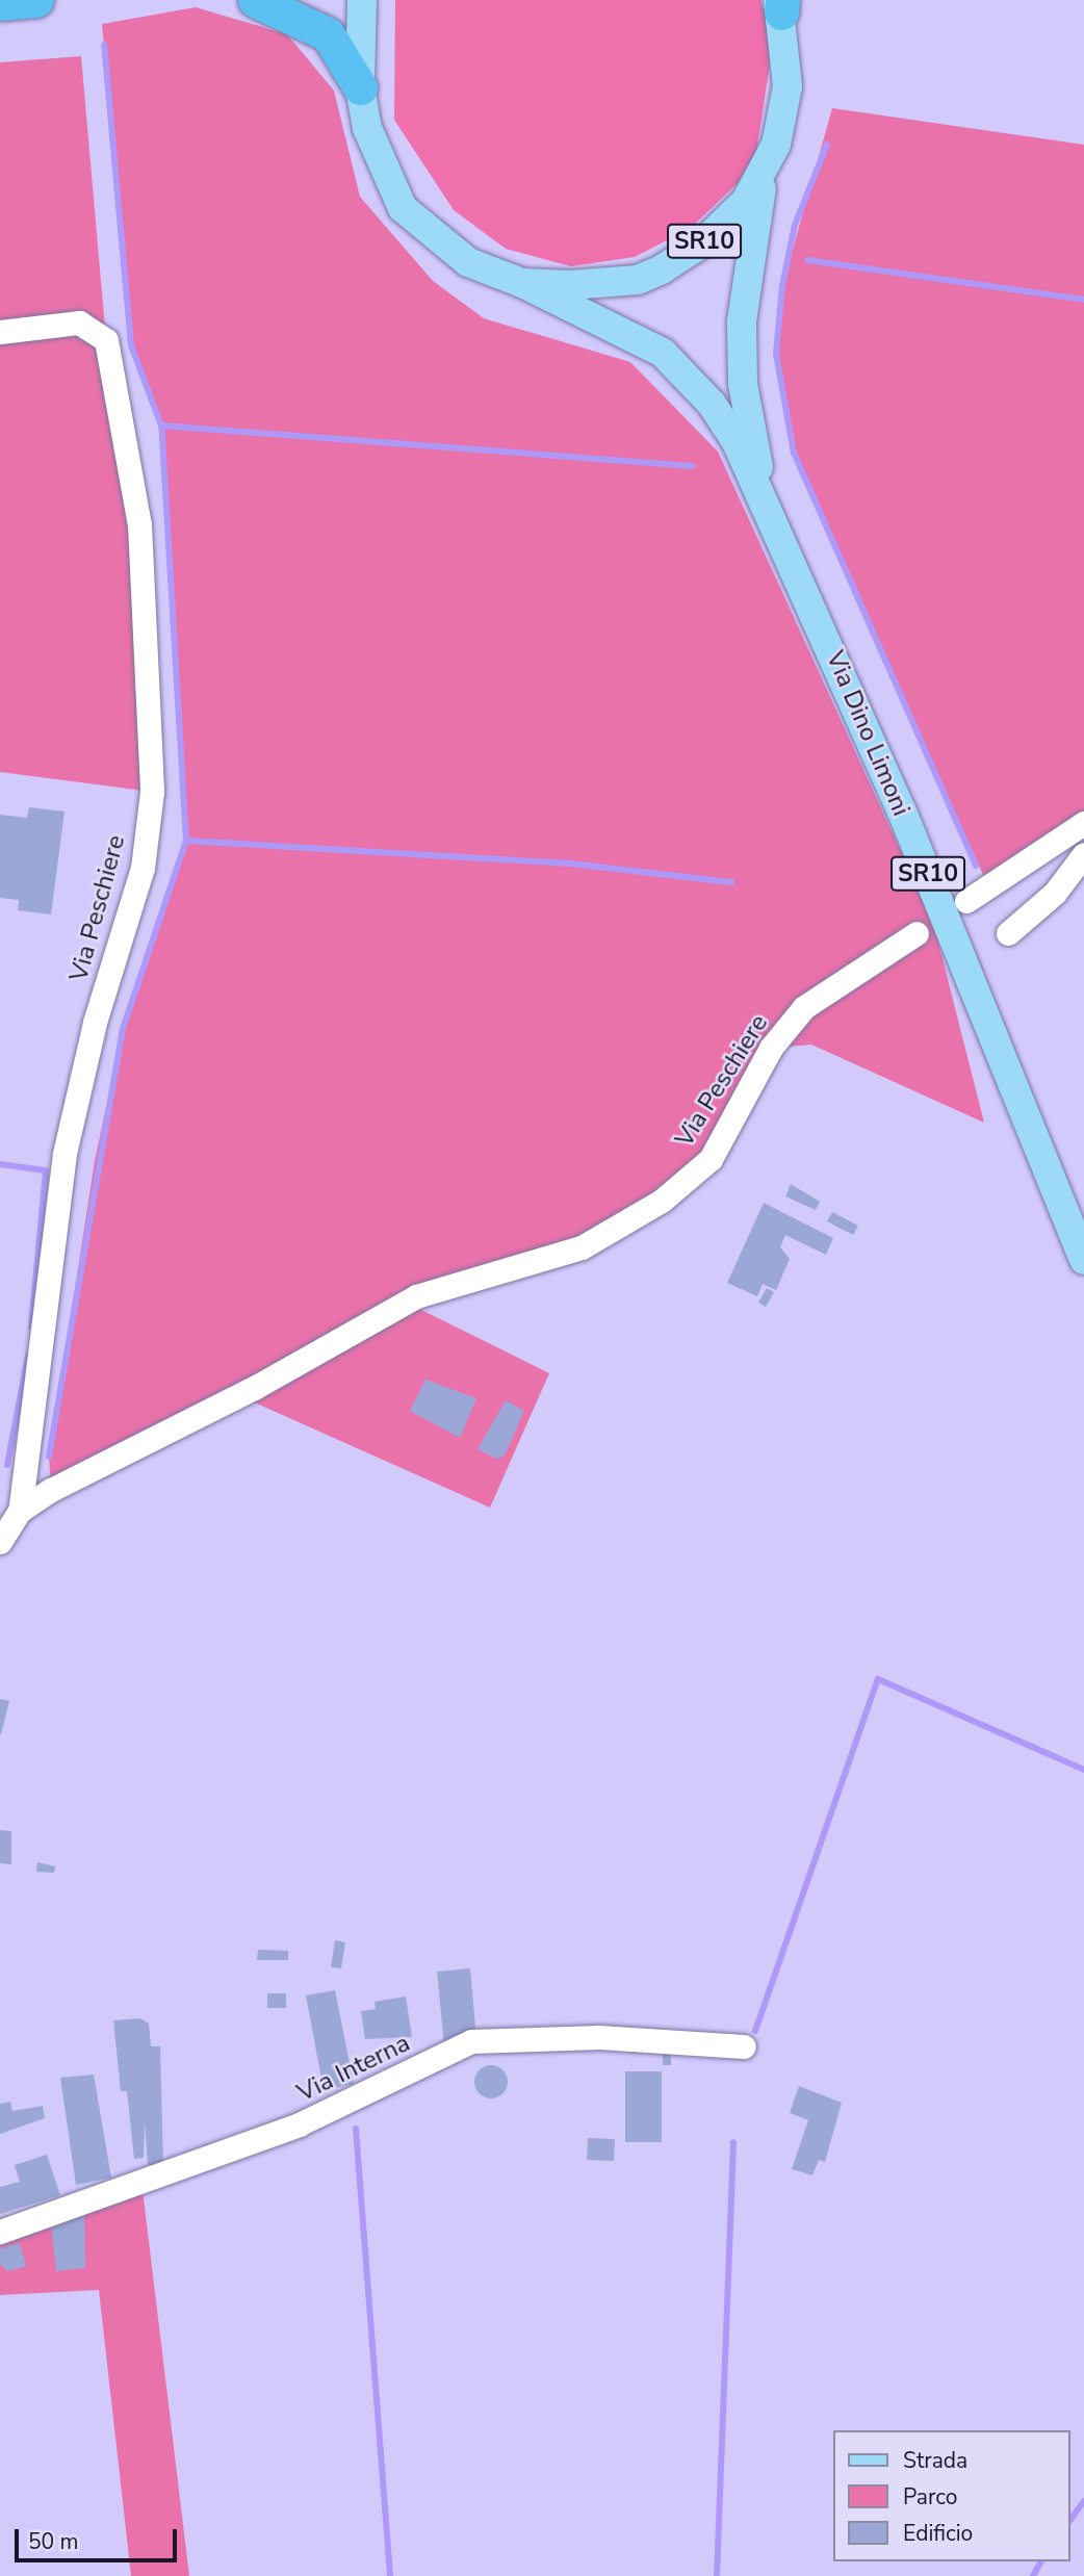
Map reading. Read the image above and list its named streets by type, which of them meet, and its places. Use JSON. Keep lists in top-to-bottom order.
{
  "streets": {
    "main road": ["SR10", "Via Dino Limoni"],
    "street": ["Via Peschiere", "Via Interna"]
  },
  "crossings": [
    ["SR10", "Via Dino Limoni"]
  ],
  "legend": ["Strada", "Parco", "Edificio"],
  "scale_bar": "50 m"
}
